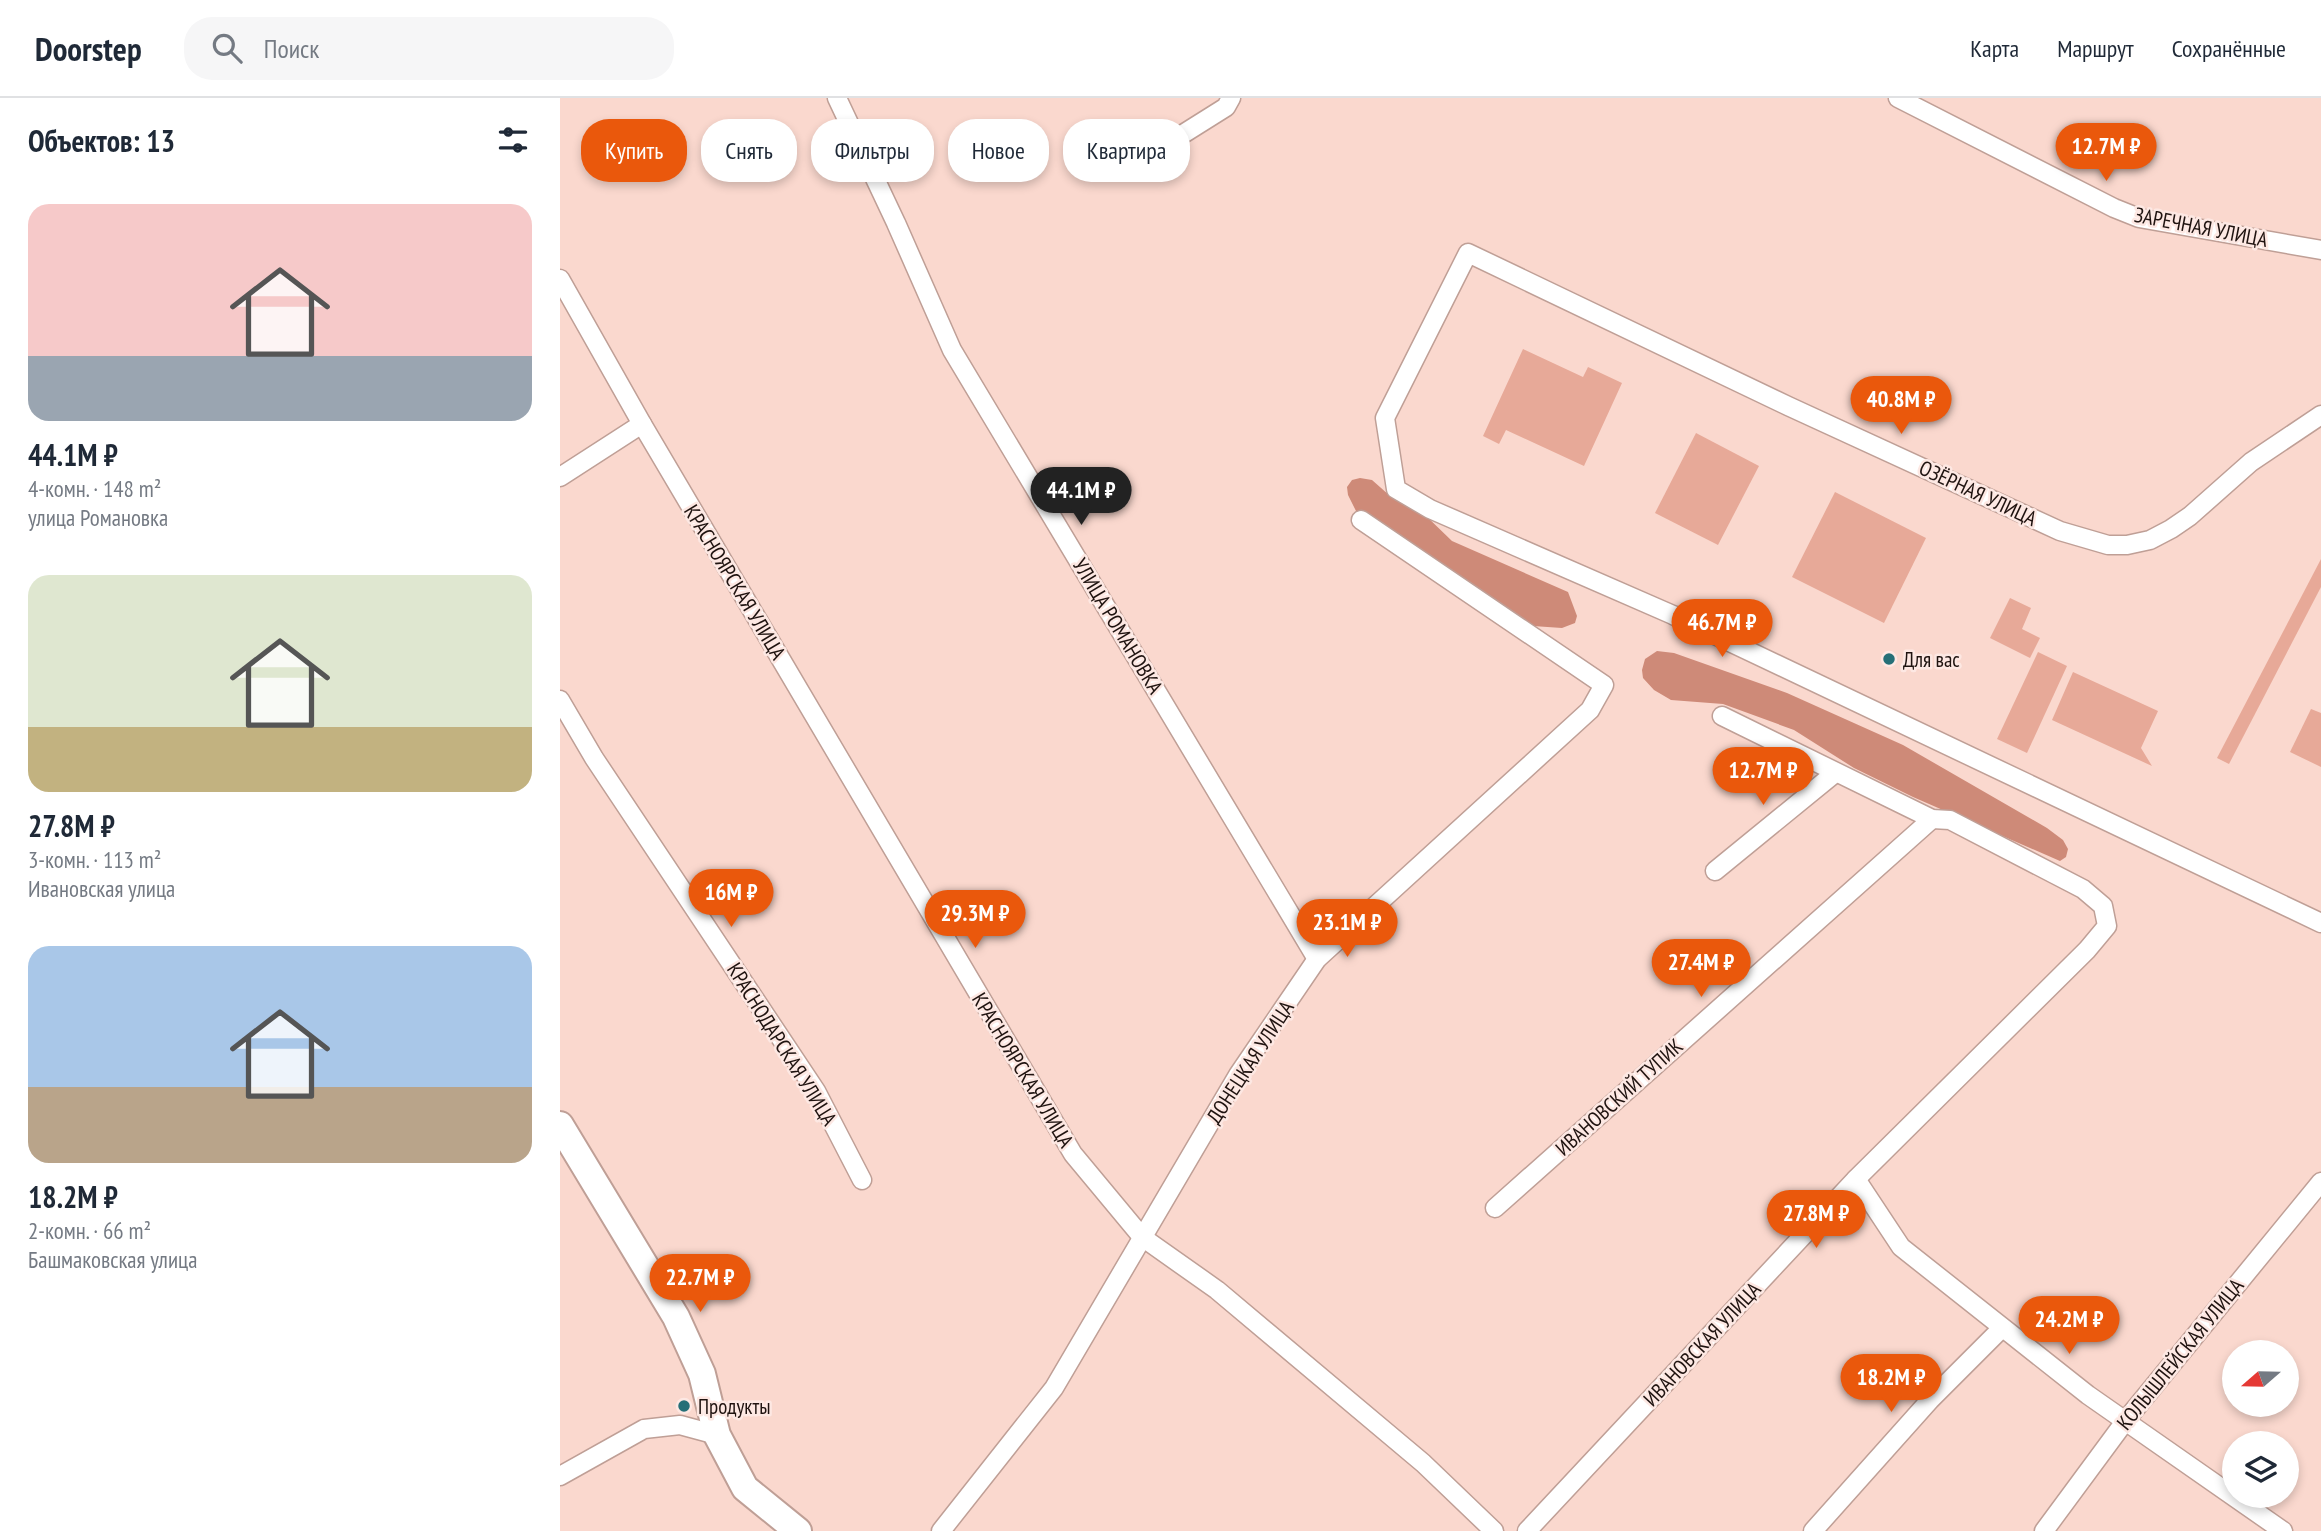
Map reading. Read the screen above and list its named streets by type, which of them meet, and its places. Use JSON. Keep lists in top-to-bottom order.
{
  "streets": {
    "street": [
      "ЗАРЕЧНАЯ УЛИЦА",
      "ОЗЁРНАЯ УЛИЦА",
      "КРАСНОЯРСКАЯ УЛИЦА",
      "УЛИЦА РОМАНОВКА",
      "КРАСНОДАРСКАЯ УЛИЦА",
      "ДОНЕЦКАЯ УЛИЦА",
      "ИВАНОВСКИЙ ТУПИК",
      "ИВАНОВСКАЯ УЛИЦА",
      "КОЛЫШЛЕЙСКАЯ УЛИЦА"
    ]
  },
  "crossings": [
    ["КРАСНОЯРСКАЯ УЛИЦА", "ДОНЕЦКАЯ УЛИЦА"],
    ["УЛИЦА РОМАНОВКА", "ДОНЕЦКАЯ УЛИЦА"],
    ["ИВАНОВСКИЙ ТУПИК", "ИВАНОВСКАЯ УЛИЦА"]
  ],
  "places": ["Для вас", "Продукты"],
  "north": "left",
  "page": {
    "header": "Doorstep",
    "search": "Поиск",
    "nav": ["Карта", "Маршрут", "Сохранённые"],
    "heading": "Объектов: 13",
    "chip": [
      "Купить",
      "Снять",
      "Фильтры",
      "Новое",
      "Квартира"
    ],
    "price": [
      "12.7M ₽",
      "40.8M ₽",
      "44.1M ₽",
      "46.7M ₽",
      "12.7M ₽",
      "16M ₽",
      "29.3M ₽",
      "23.1M ₽",
      "27.4M ₽",
      "27.8M ₽",
      "22.7M ₽",
      "24.2M ₽",
      "18.2M ₽"
    ],
    "list": [
      {
        "name": "44.1M ₽",
        "note": "4-комн. · 148 m² · улица Романовка"
      },
      {
        "name": "27.8M ₽",
        "note": "3-комн. · 113 m² · Ивановская улица"
      },
      {
        "name": "18.2M ₽",
        "note": "2-комн. · 66 m² · Башмаковская улица"
      }
    ]
  }
}
